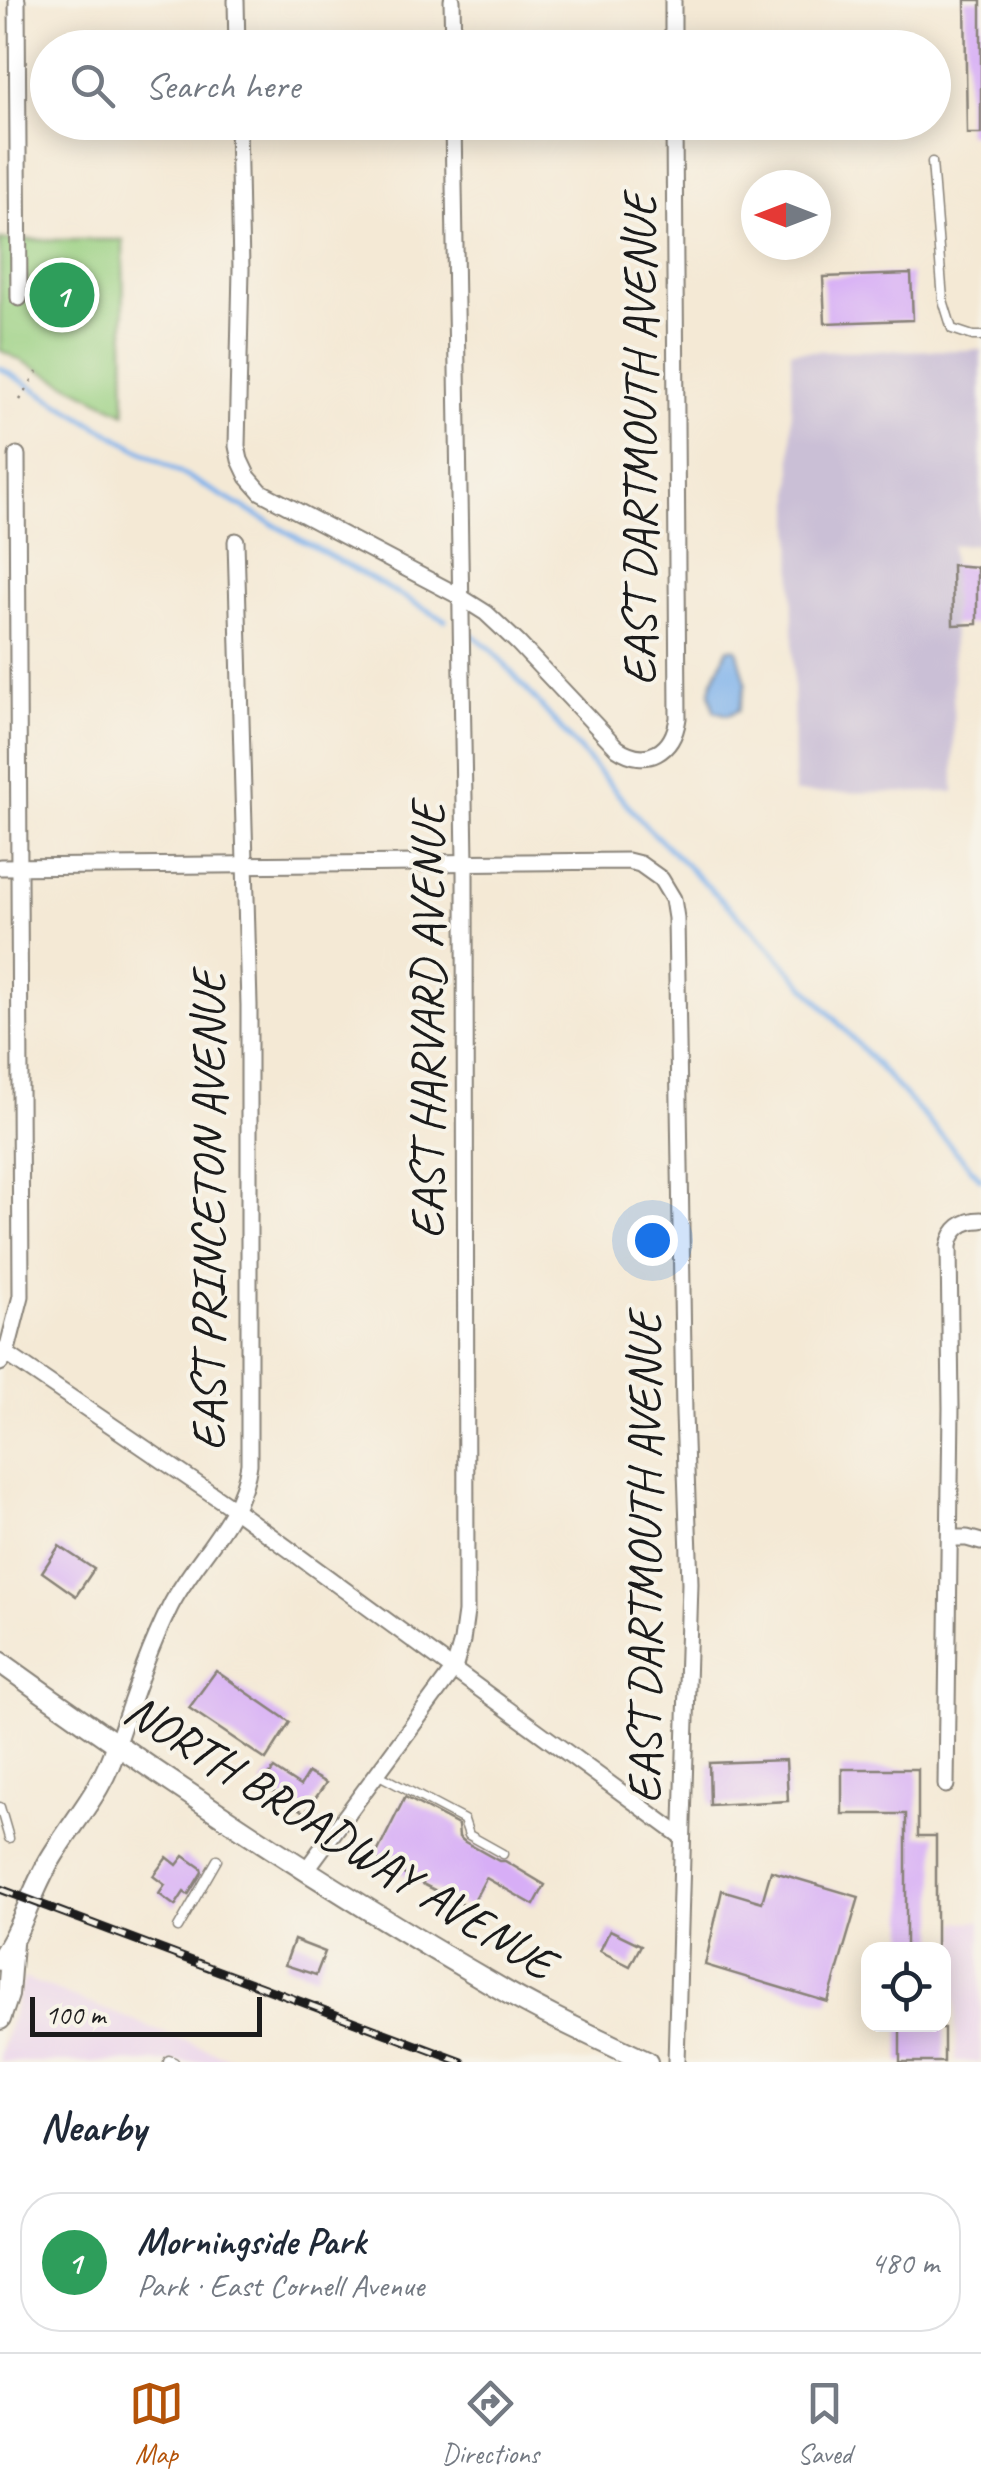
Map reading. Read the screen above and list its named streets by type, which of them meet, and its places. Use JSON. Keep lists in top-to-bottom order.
{
  "streets": {
    "main road": ["EAST PRINCETON AVENUE", "NORTH BROADWAY AVENUE"],
    "street": ["EAST DARTMOUTH AVENUE", "EAST HARVARD AVENUE"]
  },
  "crossings": [
    ["EAST DARTMOUTH AVENUE", "EAST HARVARD AVENUE"],
    ["EAST HARVARD AVENUE", "NORTH BROADWAY AVENUE"],
    ["EAST PRINCETON AVENUE", "NORTH BROADWAY AVENUE"]
  ],
  "scale_bar": "100 m",
  "north": "left",
  "page": {
    "search": "Search here",
    "pins": "1",
    "scale": "100 m",
    "heading": "Nearby",
    "list": [
      {
        "mark": "1",
        "name": "Morningside Park",
        "note": "Park · East Cornell Avenue",
        "value": "480 m"
      }
    ],
    "nav": ["Map", "Directions", "Saved"]
  }
}
